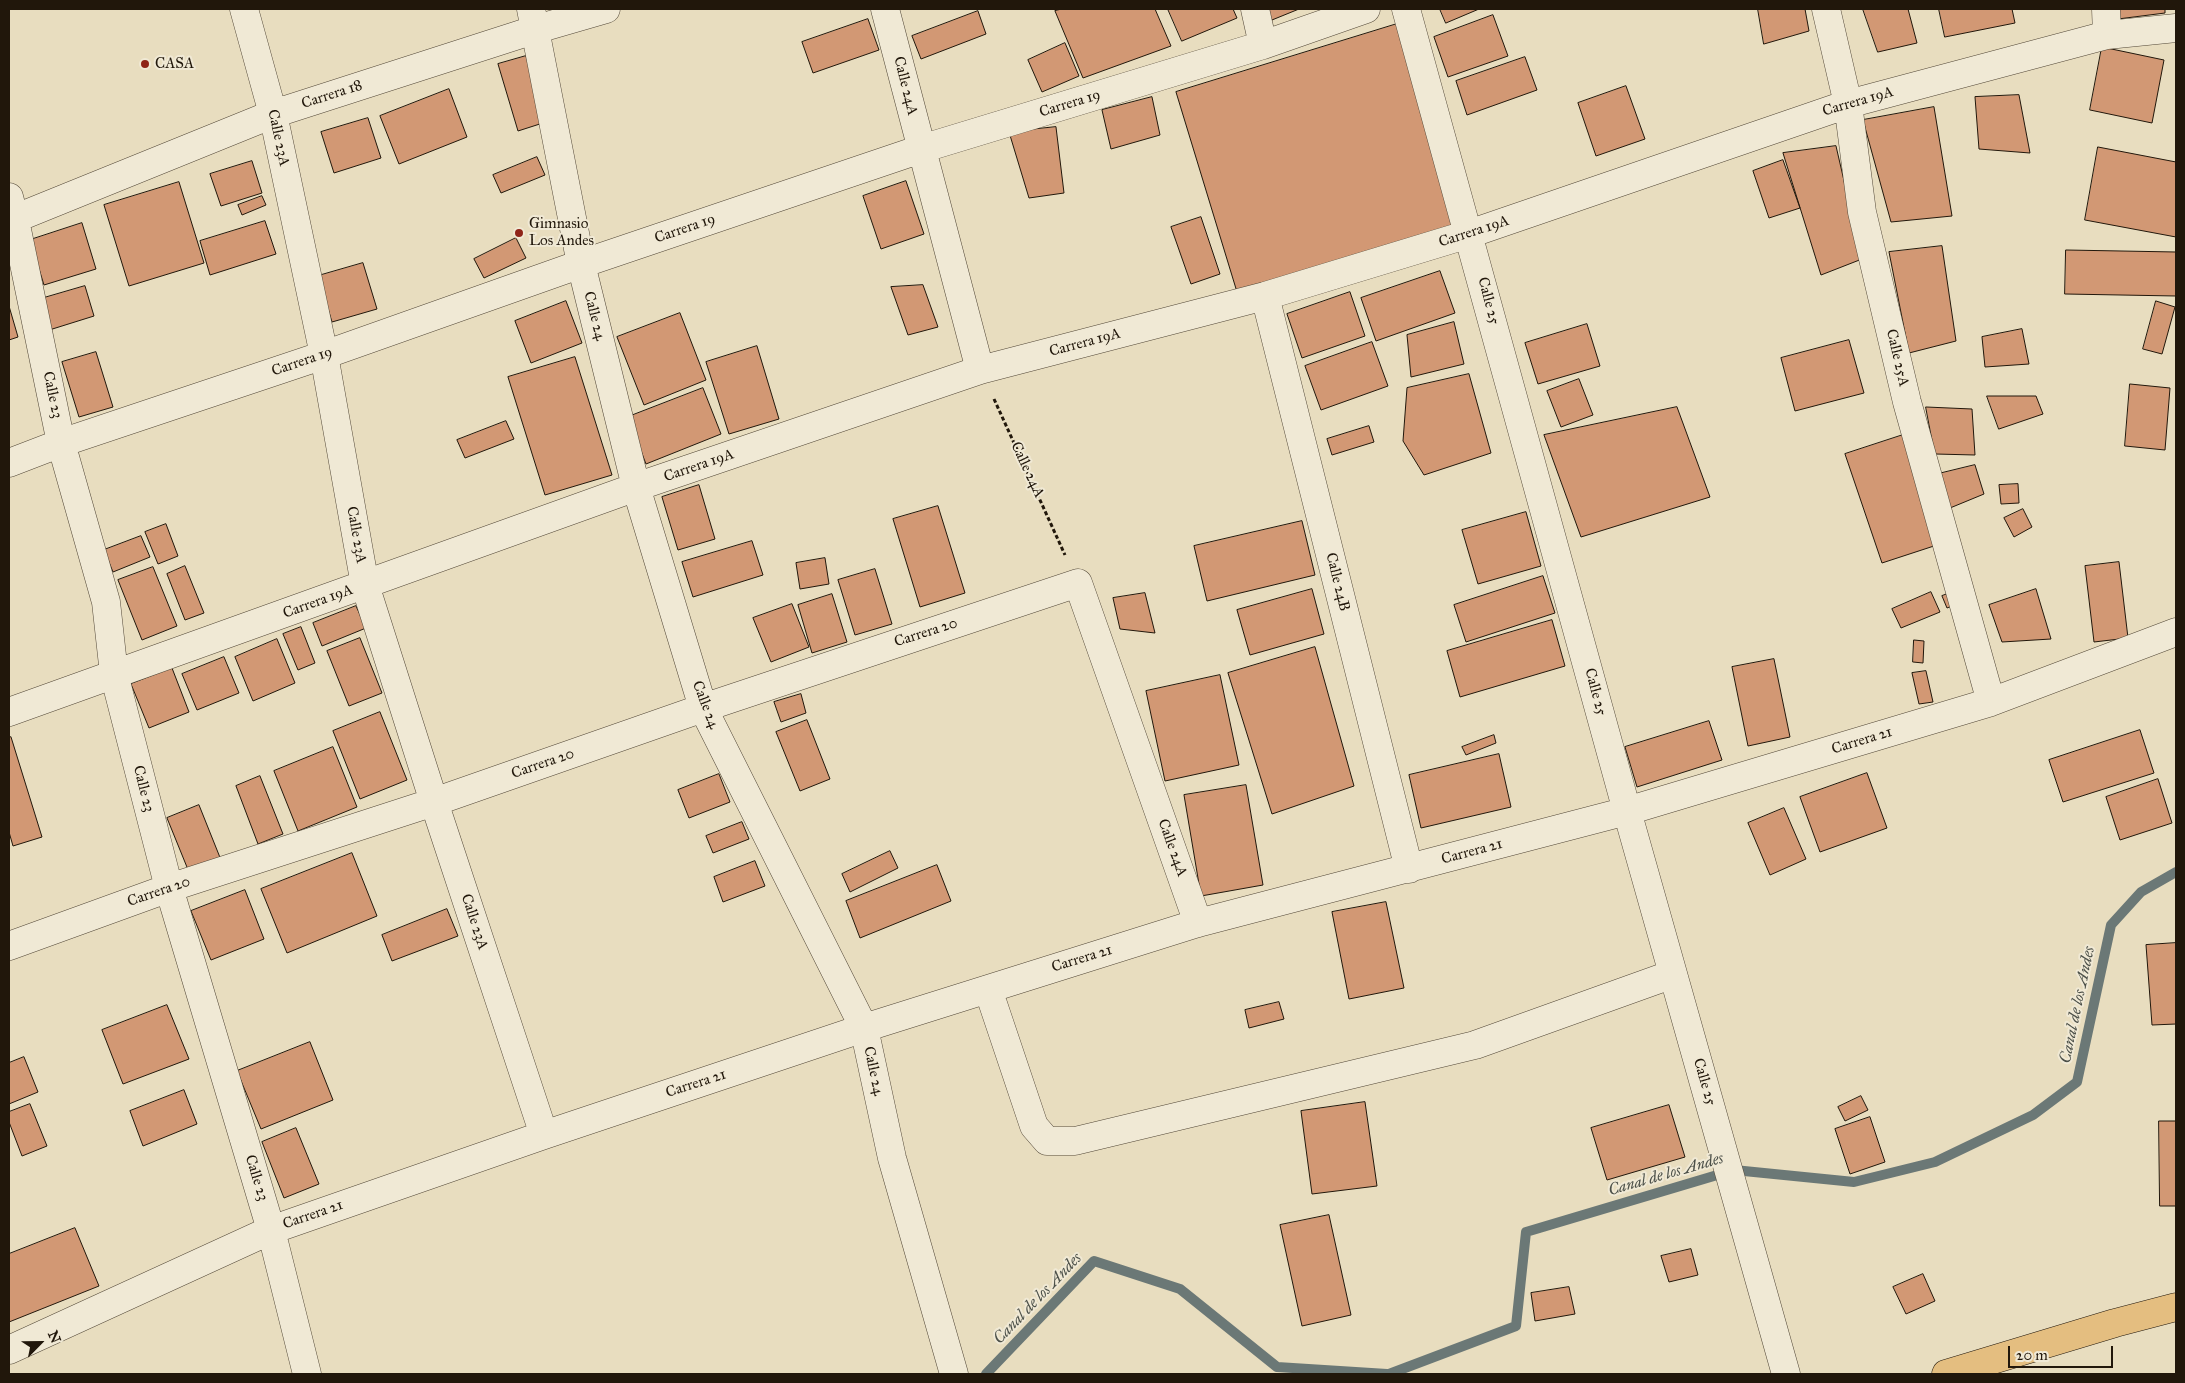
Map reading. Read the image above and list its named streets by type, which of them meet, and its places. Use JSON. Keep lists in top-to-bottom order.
{
  "streets": {
    "street": [
      "Calle 24A",
      "Carrera 18",
      "Carrera 19A",
      "Carrera 19",
      "Calle 23A",
      "Calle 25",
      "Calle 24",
      "Calle 25A",
      "Calle 23",
      "Calle 24B",
      "Carrera 20",
      "Carrera 21"
    ]
  },
  "crossings": [
    ["Calle 24A", "Carrera 19A"],
    ["Calle 24A", "Carrera 19"],
    ["Calle 24A", "Carrera 20"],
    ["Calle 24A", "Carrera 21"],
    ["Carrera 18", "Calle 23A"],
    ["Carrera 18", "Calle 24"],
    ["Carrera 18", "Calle 23"],
    ["Carrera 19A", "Calle 23A"],
    ["Carrera 19A", "Calle 25"],
    ["Carrera 19A", "Calle 24"],
    ["Carrera 19A", "Calle 25A"],
    ["Carrera 19A", "Calle 23"],
    ["Carrera 19A", "Calle 24B"],
    ["Carrera 19", "Calle 23A"],
    ["Carrera 19", "Calle 24"],
    ["Carrera 19", "Calle 23"],
    ["Calle 23A", "Carrera 20"],
    ["Calle 23A", "Carrera 21"],
    ["Calle 25", "Carrera 21"],
    ["Calle 24", "Carrera 20"],
    ["Calle 24", "Carrera 21"],
    ["Calle 25A", "Carrera 21"],
    ["Calle 23", "Carrera 20"],
    ["Calle 23", "Carrera 21"],
    ["Calle 24B", "Carrera 21"]
  ],
  "water": ["Canal de los Andes"],
  "places": ["CASA", "Gimnasio Los Andes"],
  "scale_bar": "20 m",
  "north": "top right"
}
